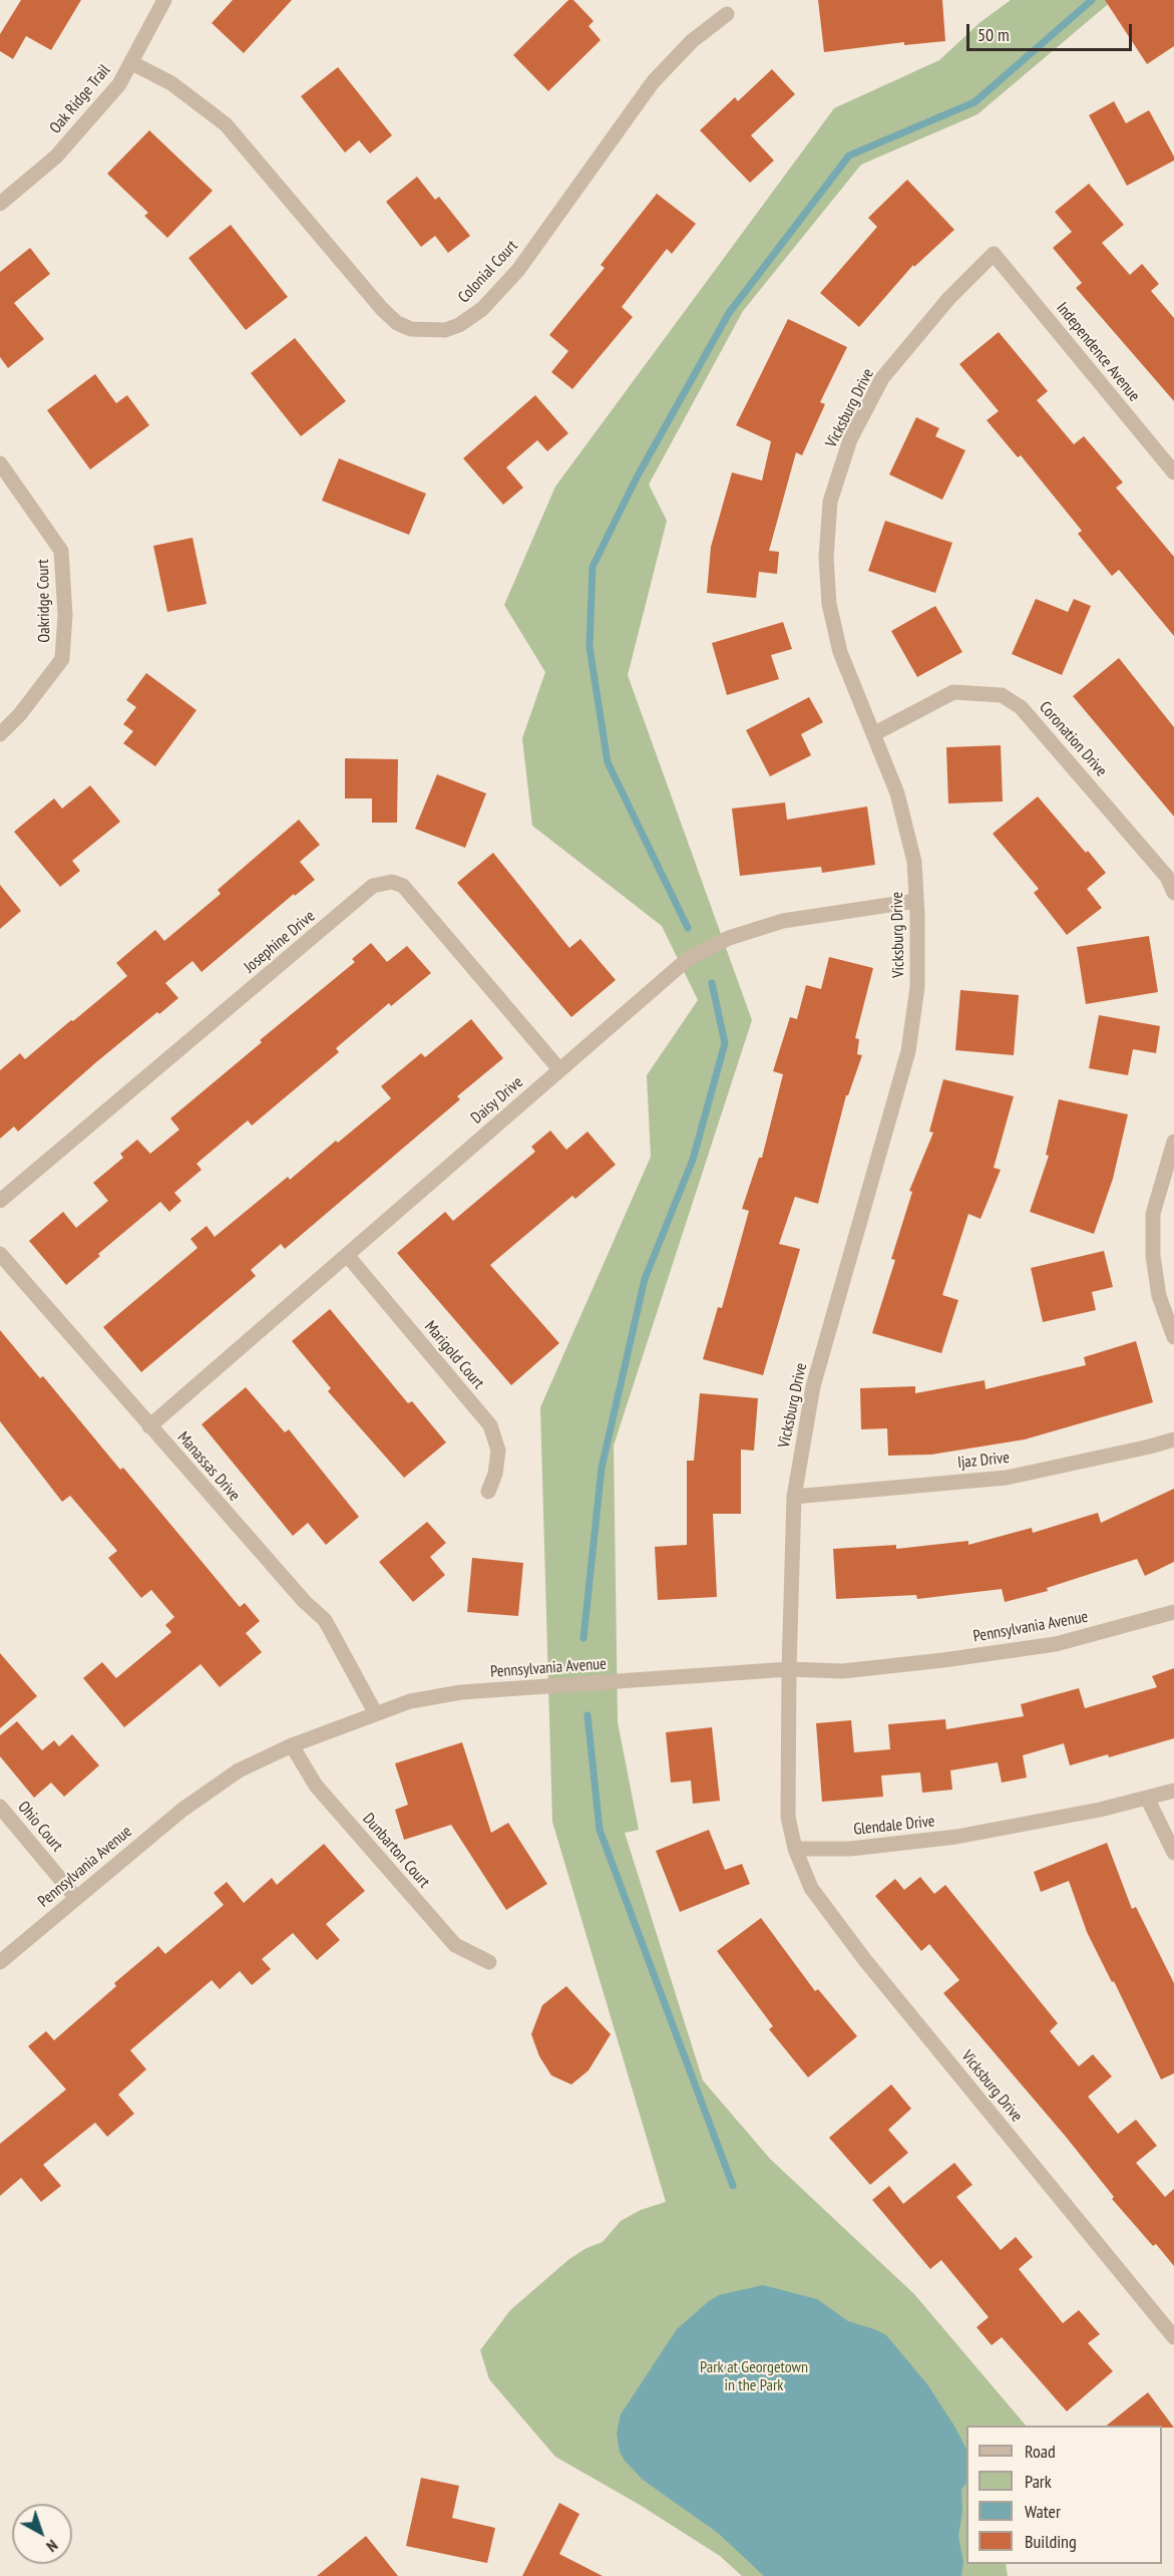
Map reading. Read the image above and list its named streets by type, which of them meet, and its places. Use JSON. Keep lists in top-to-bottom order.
{
  "streets": {
    "street": [
      "Oak Ridge Trail",
      "Colonial Court",
      "Independence Avenue",
      "Vicksburg Drive",
      "Oakridge Court",
      "Coronation Drive",
      "Josephine Drive",
      "Daisy Drive",
      "Marigold Court",
      "Ijaz Drive",
      "Manassas Drive",
      "Pennsylvania Avenue",
      "Glendale Drive",
      "Ohio Court",
      "Dunbarton Court"
    ]
  },
  "crossings": [
    ["Oak Ridge Trail", "Colonial Court"],
    ["Independence Avenue", "Vicksburg Drive"],
    ["Vicksburg Drive", "Coronation Drive"],
    ["Vicksburg Drive", "Daisy Drive"],
    ["Vicksburg Drive", "Ijaz Drive"],
    ["Vicksburg Drive", "Pennsylvania Avenue"],
    ["Vicksburg Drive", "Glendale Drive"],
    ["Josephine Drive", "Daisy Drive"],
    ["Daisy Drive", "Marigold Court"],
    ["Daisy Drive", "Manassas Drive"],
    ["Manassas Drive", "Pennsylvania Avenue"],
    ["Pennsylvania Avenue", "Ohio Court"],
    ["Pennsylvania Avenue", "Dunbarton Court"]
  ],
  "parks": ["Park at Georgetown in the Park"],
  "legend": [
    "Road",
    "Park",
    "Water",
    "Building"
  ],
  "scale_bar": "50 m",
  "north": "bottom right"
}
